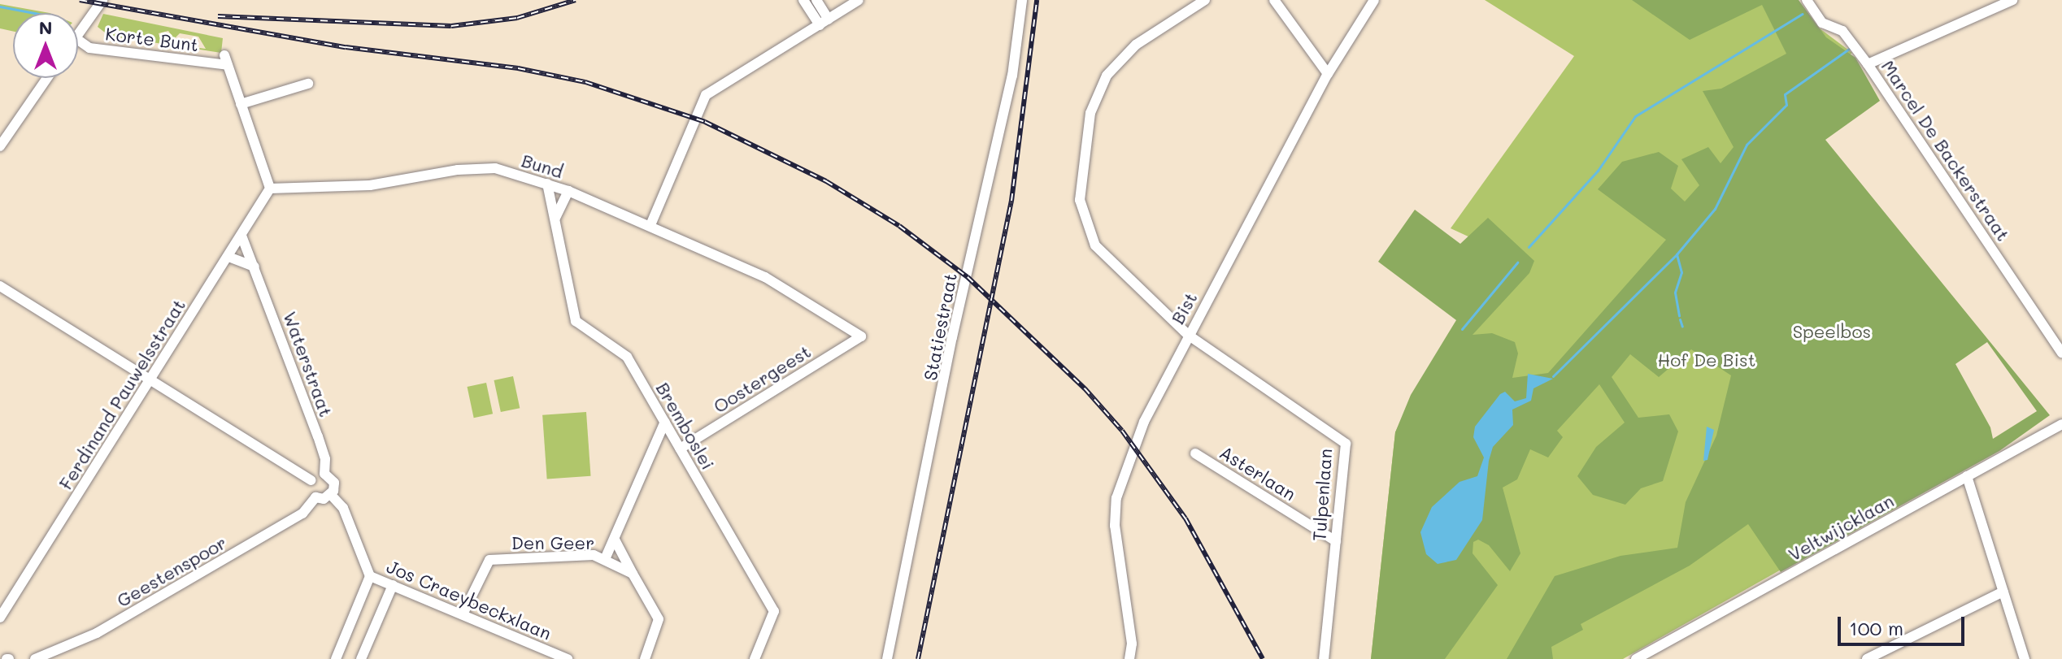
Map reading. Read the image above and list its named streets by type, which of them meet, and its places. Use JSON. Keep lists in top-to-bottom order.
{
  "streets": {
    "street": [
      "Korte Bunt",
      "Marcel De Backerstraat",
      "Bund",
      "Bist",
      "Statiestraat",
      "Waterstraat",
      "Oostergeest",
      "Ferdinand Pauwelsstraat",
      "Bremboslei",
      "Asterlaan",
      "Tulpenlaan",
      "Veltwijcklaan",
      "Den Geer",
      "Geestenspoor",
      "Jos Craeybeckxlaan"
    ]
  },
  "crossings": [
    ["Bund", "Oostergeest"],
    ["Bund", "Ferdinand Pauwelsstraat"],
    ["Bund", "Bremboslei"],
    ["Bist", "Tulpenlaan"],
    ["Waterstraat", "Ferdinand Pauwelsstraat"],
    ["Waterstraat", "Geestenspoor"],
    ["Waterstraat", "Jos Craeybeckxlaan"],
    ["Oostergeest", "Bremboslei"],
    ["Asterlaan", "Tulpenlaan"],
    ["Den Geer", "Jos Craeybeckxlaan"],
    ["Geestenspoor", "Jos Craeybeckxlaan"]
  ],
  "parks": ["Speelbos", "Hof De Bist"],
  "scale_bar": "100 m",
  "north": "top"
}
